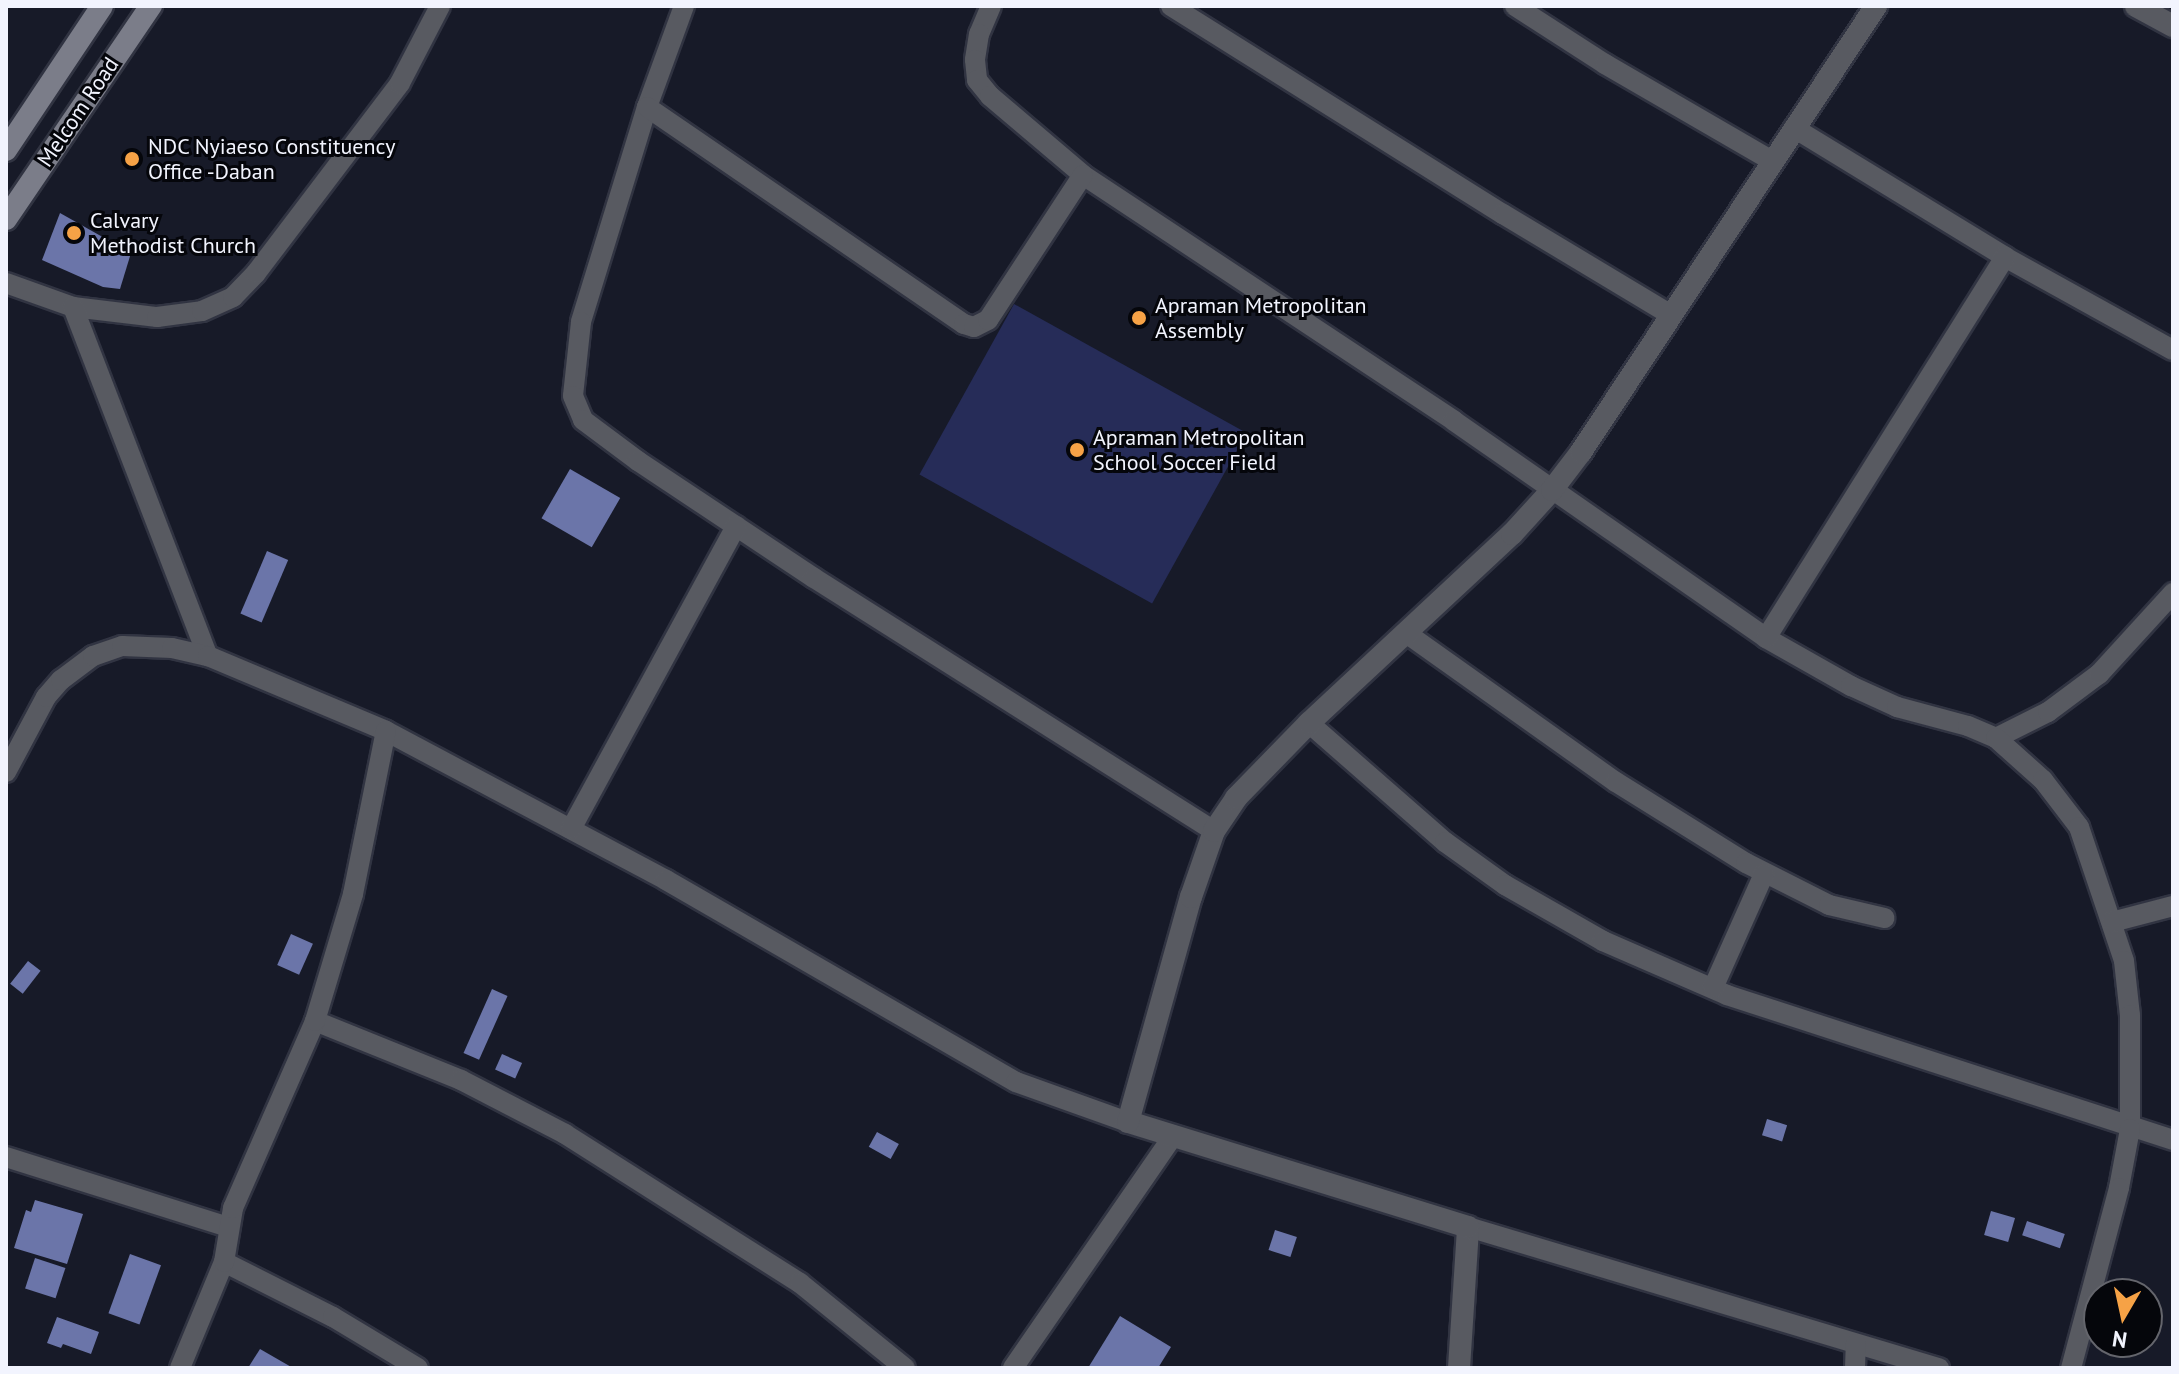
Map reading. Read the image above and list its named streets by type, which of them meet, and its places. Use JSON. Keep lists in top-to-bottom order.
{
  "streets": {
    "main road": ["Melcom Road"]
  },
  "places": [
    "NDC Nyiaeso Constituency Office -Daban",
    "Calvary Methodist Church",
    "Apraman Metropolitan Assembly",
    "Apraman Metropolitan School Soccer Field"
  ],
  "north": "bottom"
}
